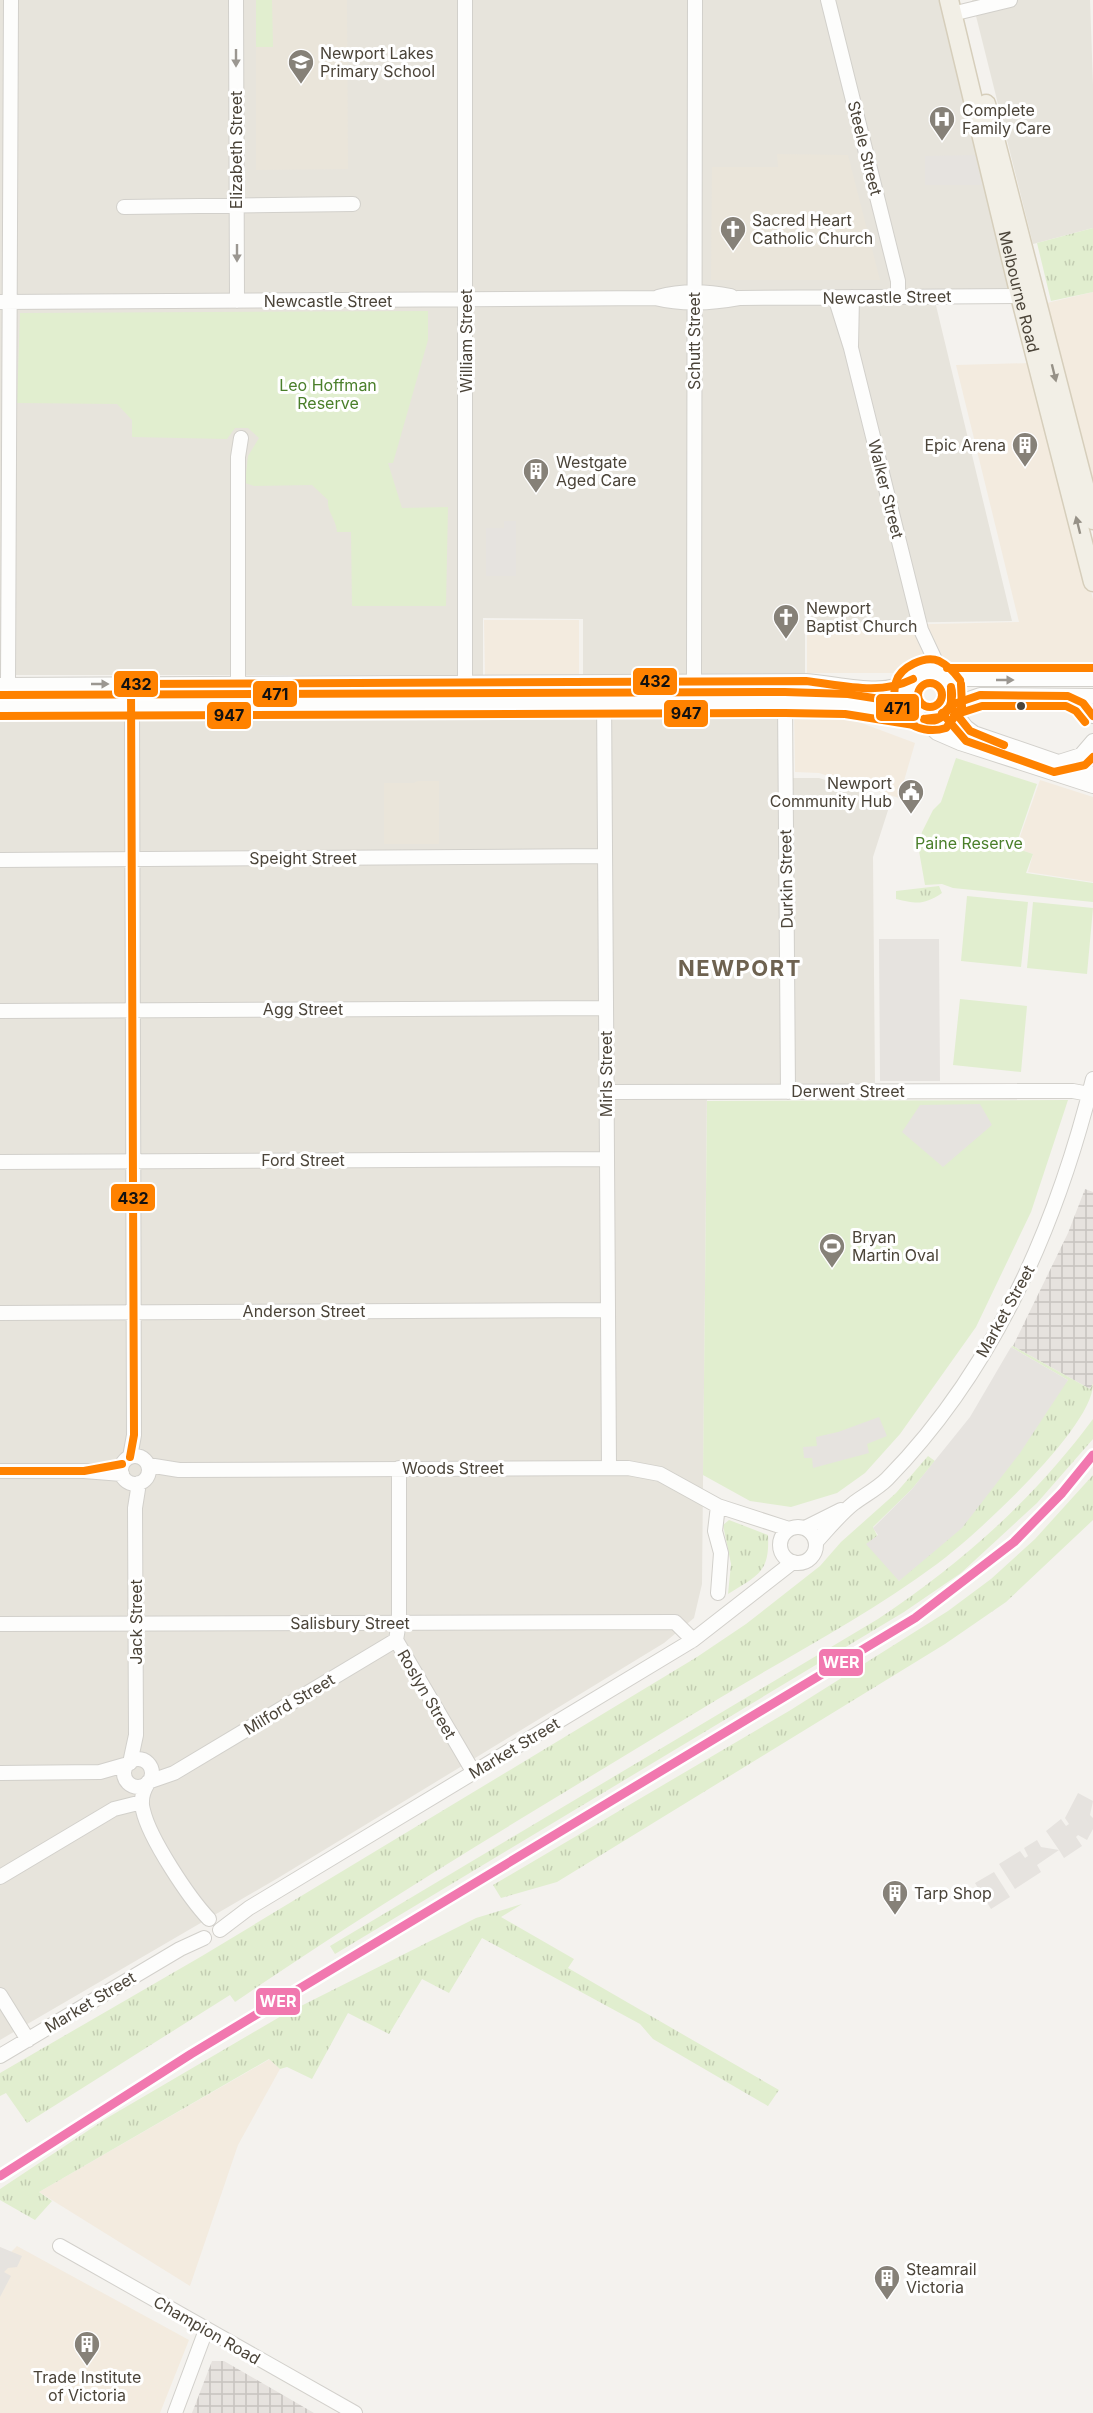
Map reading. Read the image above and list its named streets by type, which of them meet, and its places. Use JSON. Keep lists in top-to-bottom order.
{
  "streets": {
    "main road": ["Melbourne Road"],
    "street": [
      "Steele Street",
      "Elizabeth Street",
      "Newcastle Street",
      "William Street",
      "Schutt Street",
      "Walker Street",
      "Speight Street",
      "Durkin Street",
      "Agg Street",
      "Mirls Street",
      "Derwent Street",
      "Ford Street",
      "Anderson Street",
      "Market Street",
      "Woods Street",
      "Jack Street",
      "Salisbury Street",
      "Roslyn Street",
      "Milford Street",
      "Champion Road"
    ]
  },
  "crossings": [
    ["Steele Street", "Newcastle Street"],
    ["Elizabeth Street", "Newcastle Street"],
    ["Melbourne Road", "Newcastle Street"],
    ["Newcastle Street", "William Street"],
    ["Newcastle Street", "Schutt Street"],
    ["Newcastle Street", "Walker Street"],
    ["Speight Street", "Mirls Street"],
    ["Speight Street", "Jack Street"],
    ["Durkin Street", "Derwent Street"],
    ["Agg Street", "Mirls Street"],
    ["Agg Street", "Jack Street"],
    ["Mirls Street", "Derwent Street"],
    ["Mirls Street", "Ford Street"],
    ["Mirls Street", "Anderson Street"],
    ["Mirls Street", "Woods Street"],
    ["Derwent Street", "Market Street"],
    ["Ford Street", "Jack Street"],
    ["Anderson Street", "Jack Street"],
    ["Market Street", "Woods Street"],
    ["Market Street", "Salisbury Street"],
    ["Market Street", "Roslyn Street"],
    ["Woods Street", "Jack Street"],
    ["Woods Street", "Roslyn Street"],
    ["Jack Street", "Salisbury Street"],
    ["Jack Street", "Milford Street"],
    ["Salisbury Street", "Roslyn Street"],
    ["Roslyn Street", "Milford Street"]
  ],
  "one_way": ["Elizabeth Street"],
  "districts": ["NEWPORT"],
  "parks": ["Leo Hoffman Reserve", "Paine Reserve"],
  "places": {
    "school or university": ["Newport Lakes Primary School"],
    "hospital": ["Complete Family Care"],
    "church": ["Sacred Heart Catholic Church", "Newport Baptist Church"],
    "building": [
      "Epic Arena",
      "Westgate Aged Care",
      "Tarp Shop",
      "Steamrail Victoria",
      "Trade Institute of Victoria"
    ],
    "public building": ["Newport Community Hub"],
    "sports": ["Bryan Martin Oval"]
  },
  "lines": [
    "transit line 471",
    "transit line 432",
    "transit line 947",
    "transit line WER"
  ]
}
